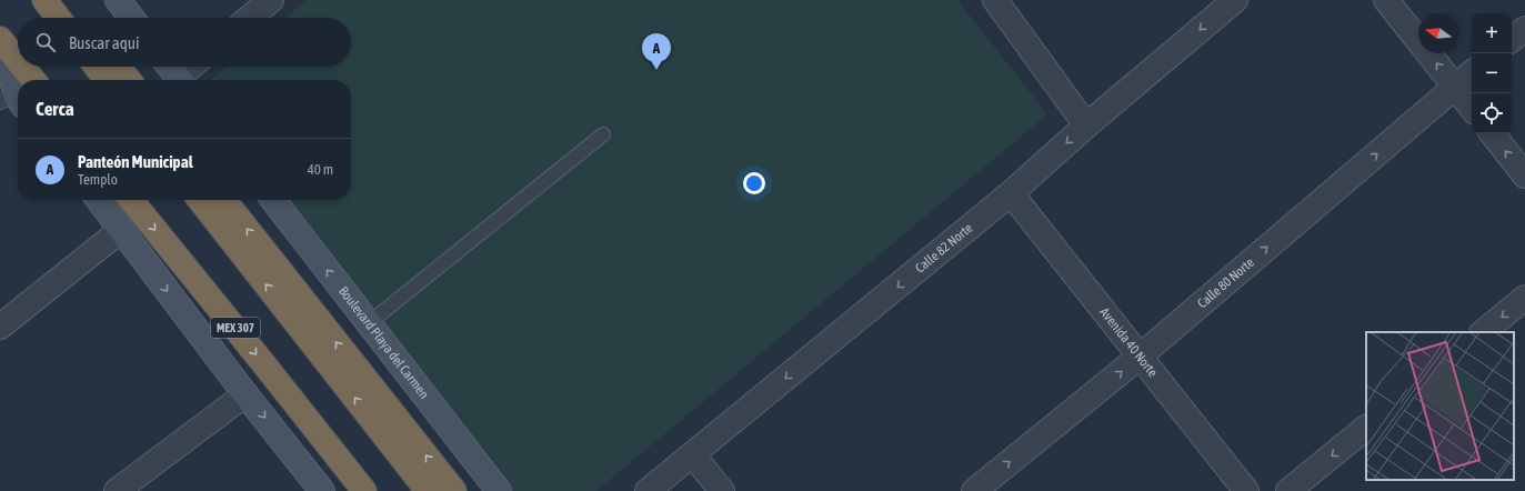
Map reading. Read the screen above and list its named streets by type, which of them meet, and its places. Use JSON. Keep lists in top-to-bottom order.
{
  "streets": {
    "highway": ["MEX 307"],
    "main road": ["Boulevard Playa del Carmen"],
    "street": ["Calle 82 Norte", "Calle 80 Norte", "Avenida 40 Norte"]
  },
  "crossings": [
    ["Calle 82 Norte", "Avenida 40 Norte"],
    ["Calle 80 Norte", "Avenida 40 Norte"]
  ],
  "one_way": ["Calle 82 Norte", "Calle 80 Norte"],
  "north": "left",
  "page": {
    "map_buttons": ["+", "−"],
    "search": "Buscar aquí",
    "pins": "A",
    "heading": "Cerca",
    "list": [
      {
        "mark": "A",
        "name": "Panteón Municipal",
        "note": "Templo",
        "value": "40 m"
      }
    ]
  }
}
